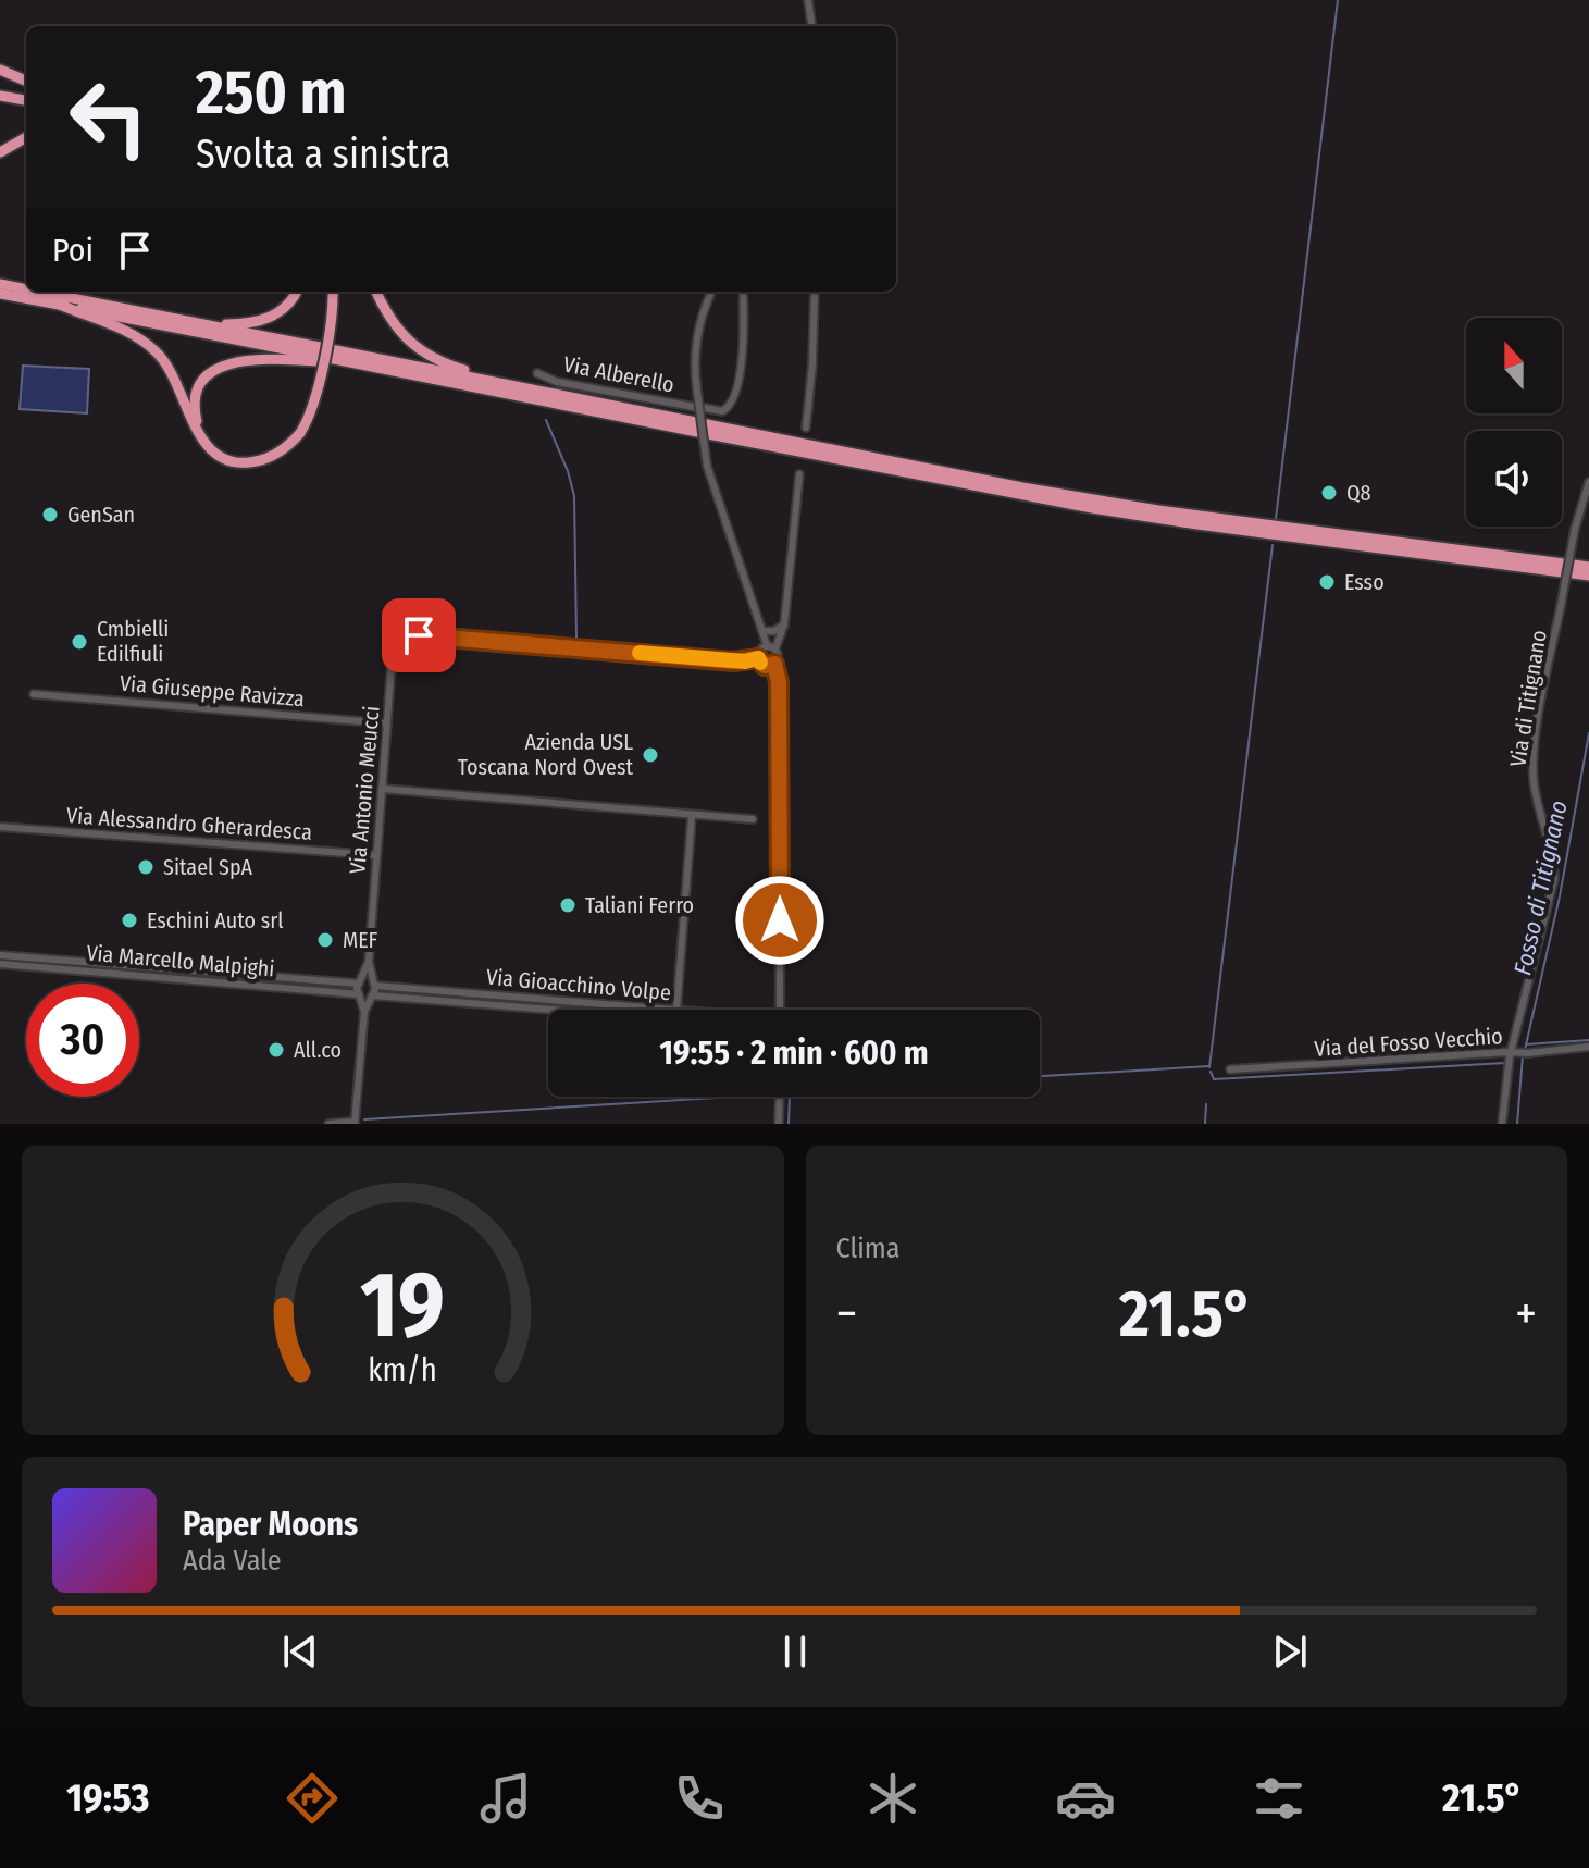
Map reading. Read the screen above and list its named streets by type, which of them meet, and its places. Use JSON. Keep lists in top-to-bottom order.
{
  "streets": {
    "street": [
      "Via Alberello",
      "Via Giuseppe Ravizza",
      "Via di Titignano",
      "Via Antonio Meucci",
      "Via Alessandro Gherardesca",
      "Via Marcello Malpighi",
      "Via Gioacchino Volpe",
      "Via del Fosso Vecchio"
    ]
  },
  "crossings": [
    ["Via Giuseppe Ravizza", "Via Antonio Meucci"],
    ["Via di Titignano", "Via del Fosso Vecchio"],
    ["Via Antonio Meucci", "Via Alessandro Gherardesca"],
    ["Via Antonio Meucci", "Via Marcello Malpighi"],
    ["Via Antonio Meucci", "Via Gioacchino Volpe"]
  ],
  "water": ["Fosso di Titignano"],
  "places": [
    "Q8",
    "GenSan",
    "Esso",
    "Cmbielli Edilfiuli",
    "Azienda USL Toscana Nord Ovest",
    "Sitael SpA",
    "Taliani Ferro",
    "Eschini Auto srl",
    "MEF",
    "All.co"
  ],
  "north": "top",
  "page": {
    "turn": ["250 m", "Svolta a sinistra"],
    "then": "Poi",
    "limit": "30",
    "trip": "19:55 · 2 min · 600 m",
    "tile": "Clima",
    "heat": ["−", "21.5°", "+"],
    "song": ["Paper Moons", "Ada Vale"],
    "tabs": ["19:53", "21.5°"],
    "gauge": ["19", "km/h"]
  }
}
